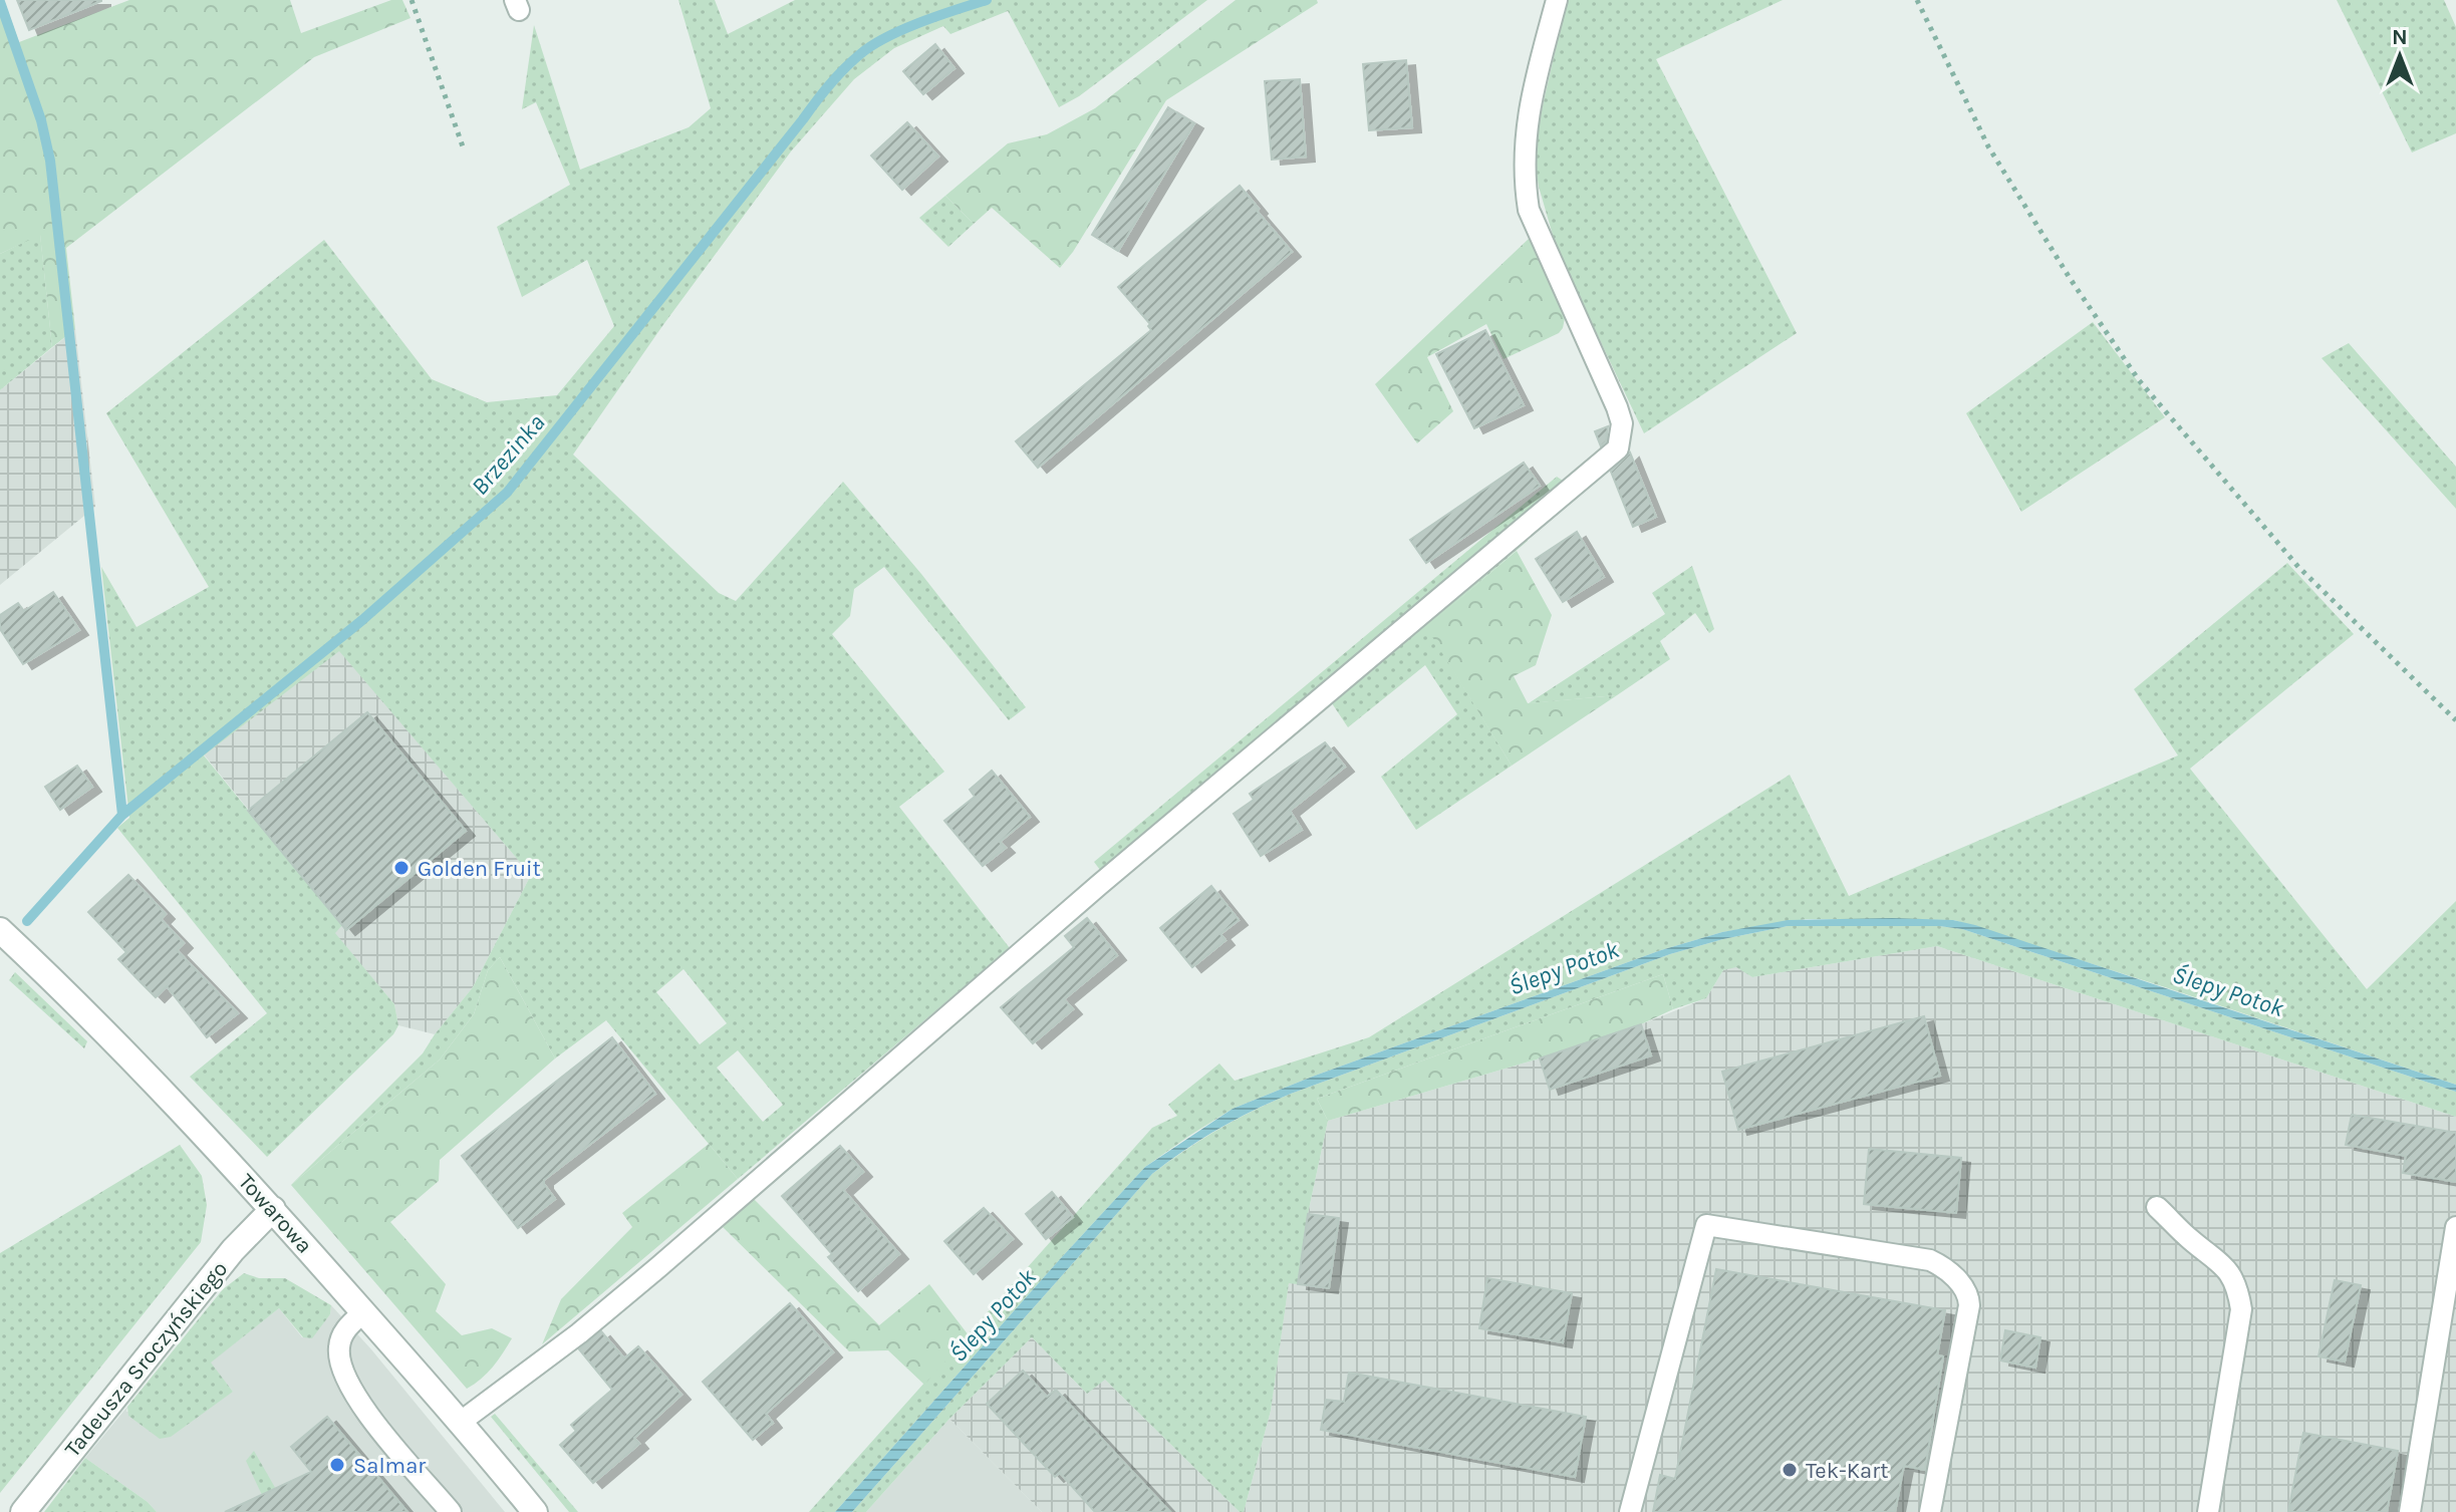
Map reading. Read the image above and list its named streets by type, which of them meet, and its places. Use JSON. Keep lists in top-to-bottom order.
{
  "streets": {
    "street": ["Towarowa", "Tadeusza Sroczyńskiego"]
  },
  "crossings": [
    ["Towarowa", "Tadeusza Sroczyńskiego"]
  ],
  "water": ["Brzezinka", "Ślepy Potok"],
  "places": ["Golden Fruit", "Salmar", "Tek-Kart"],
  "north": "top"
}
